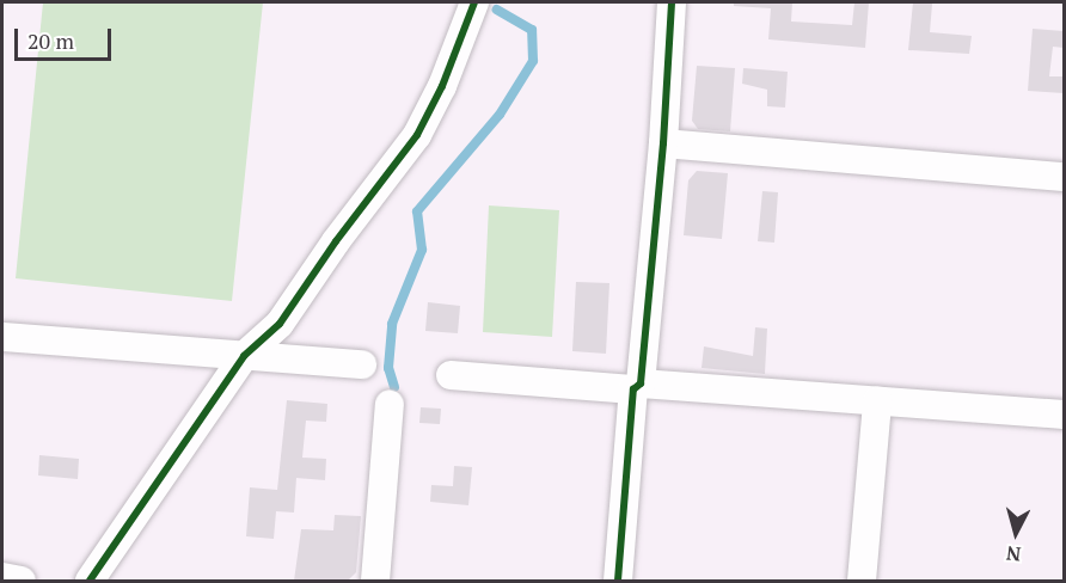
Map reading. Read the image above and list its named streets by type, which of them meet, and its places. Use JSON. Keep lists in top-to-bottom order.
{
  "scale_bar": "20 m",
  "north": "bottom"
}
